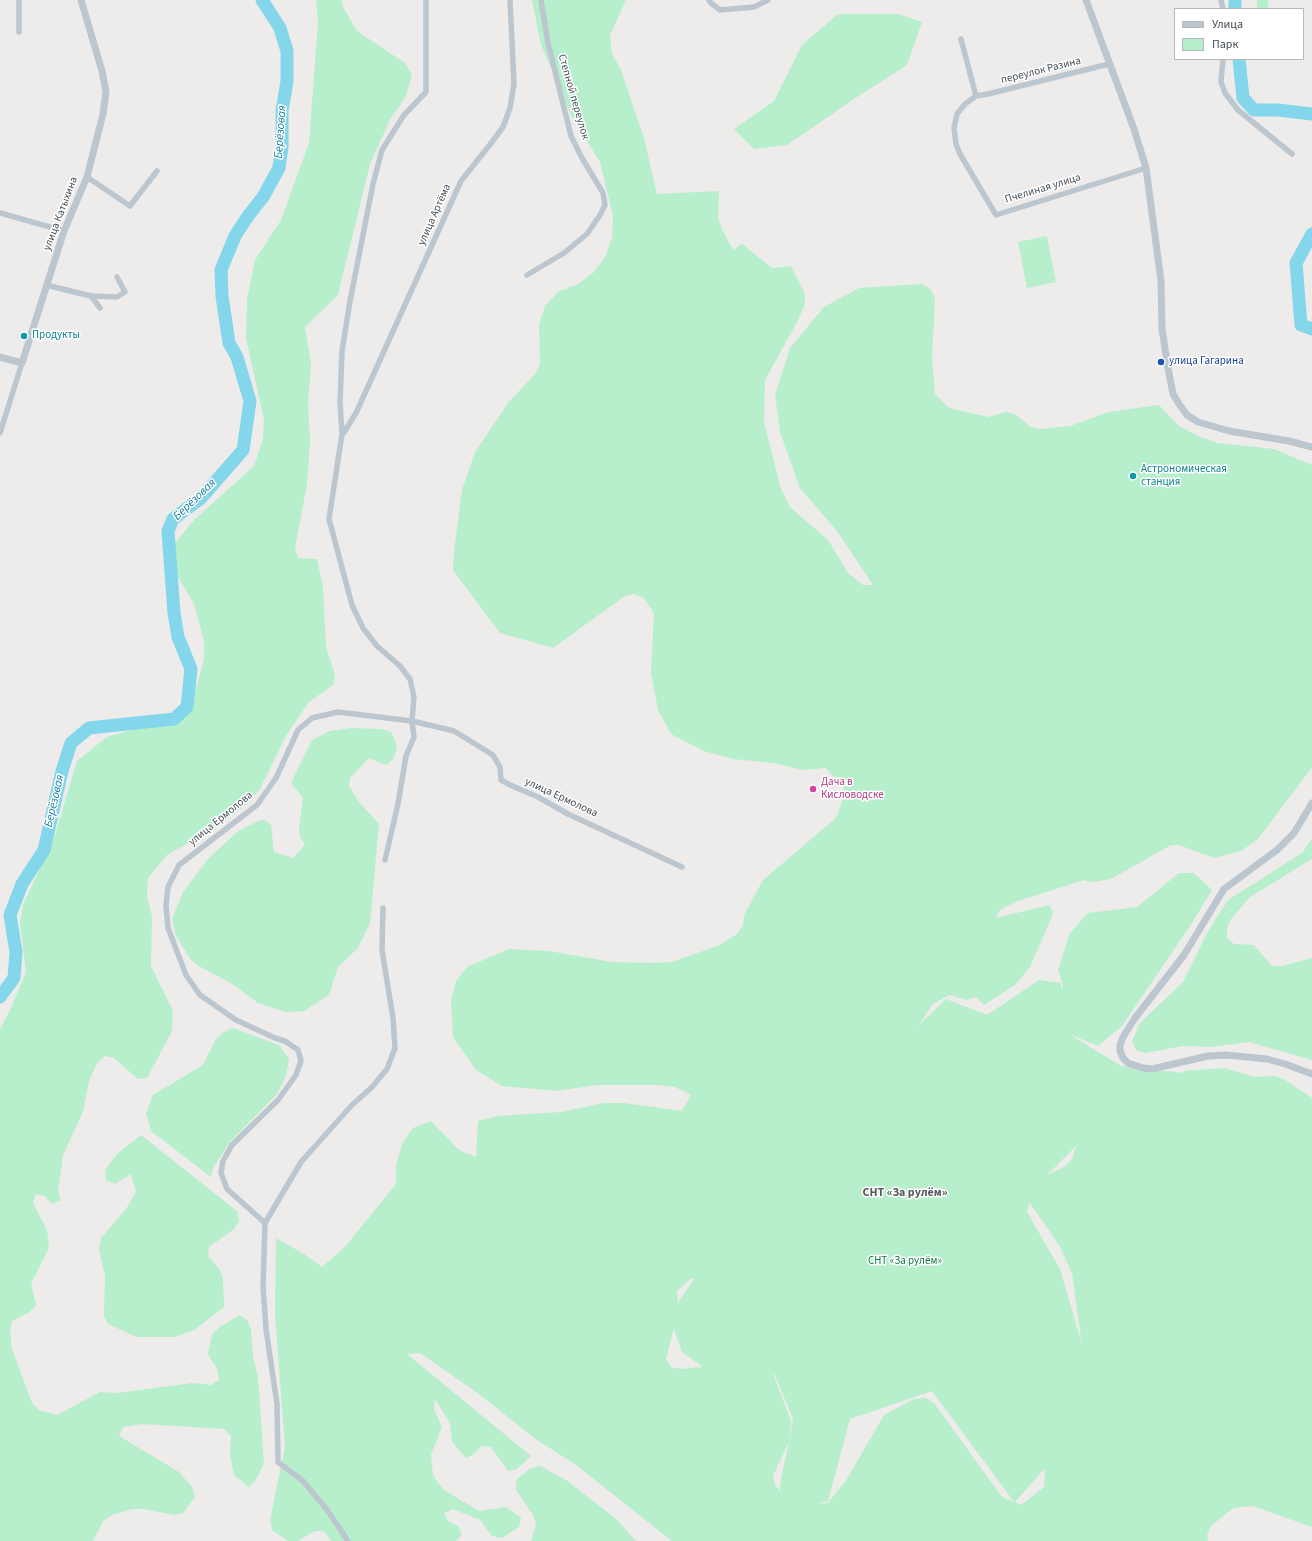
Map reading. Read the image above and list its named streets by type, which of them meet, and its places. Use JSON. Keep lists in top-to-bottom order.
{
  "streets": {
    "street": [
      "переулок Разина",
      "Степной переулок",
      "Пчелиная улица",
      "улица Катыхина",
      "улица Артёма",
      "улица Ермолова"
    ]
  },
  "crossings": [
    ["переулок Разина", "Пчелиная улица"]
  ],
  "districts": ["СНТ «За рулём»"],
  "water": ["Берёзовая"],
  "parks": ["СНТ «За рулём»"],
  "places": [
    "Продукты",
    "улица Гагарина",
    "Астрономическая станция",
    "Дача в Кисловодске"
  ],
  "legend": ["Улица", "Парк"]
}
